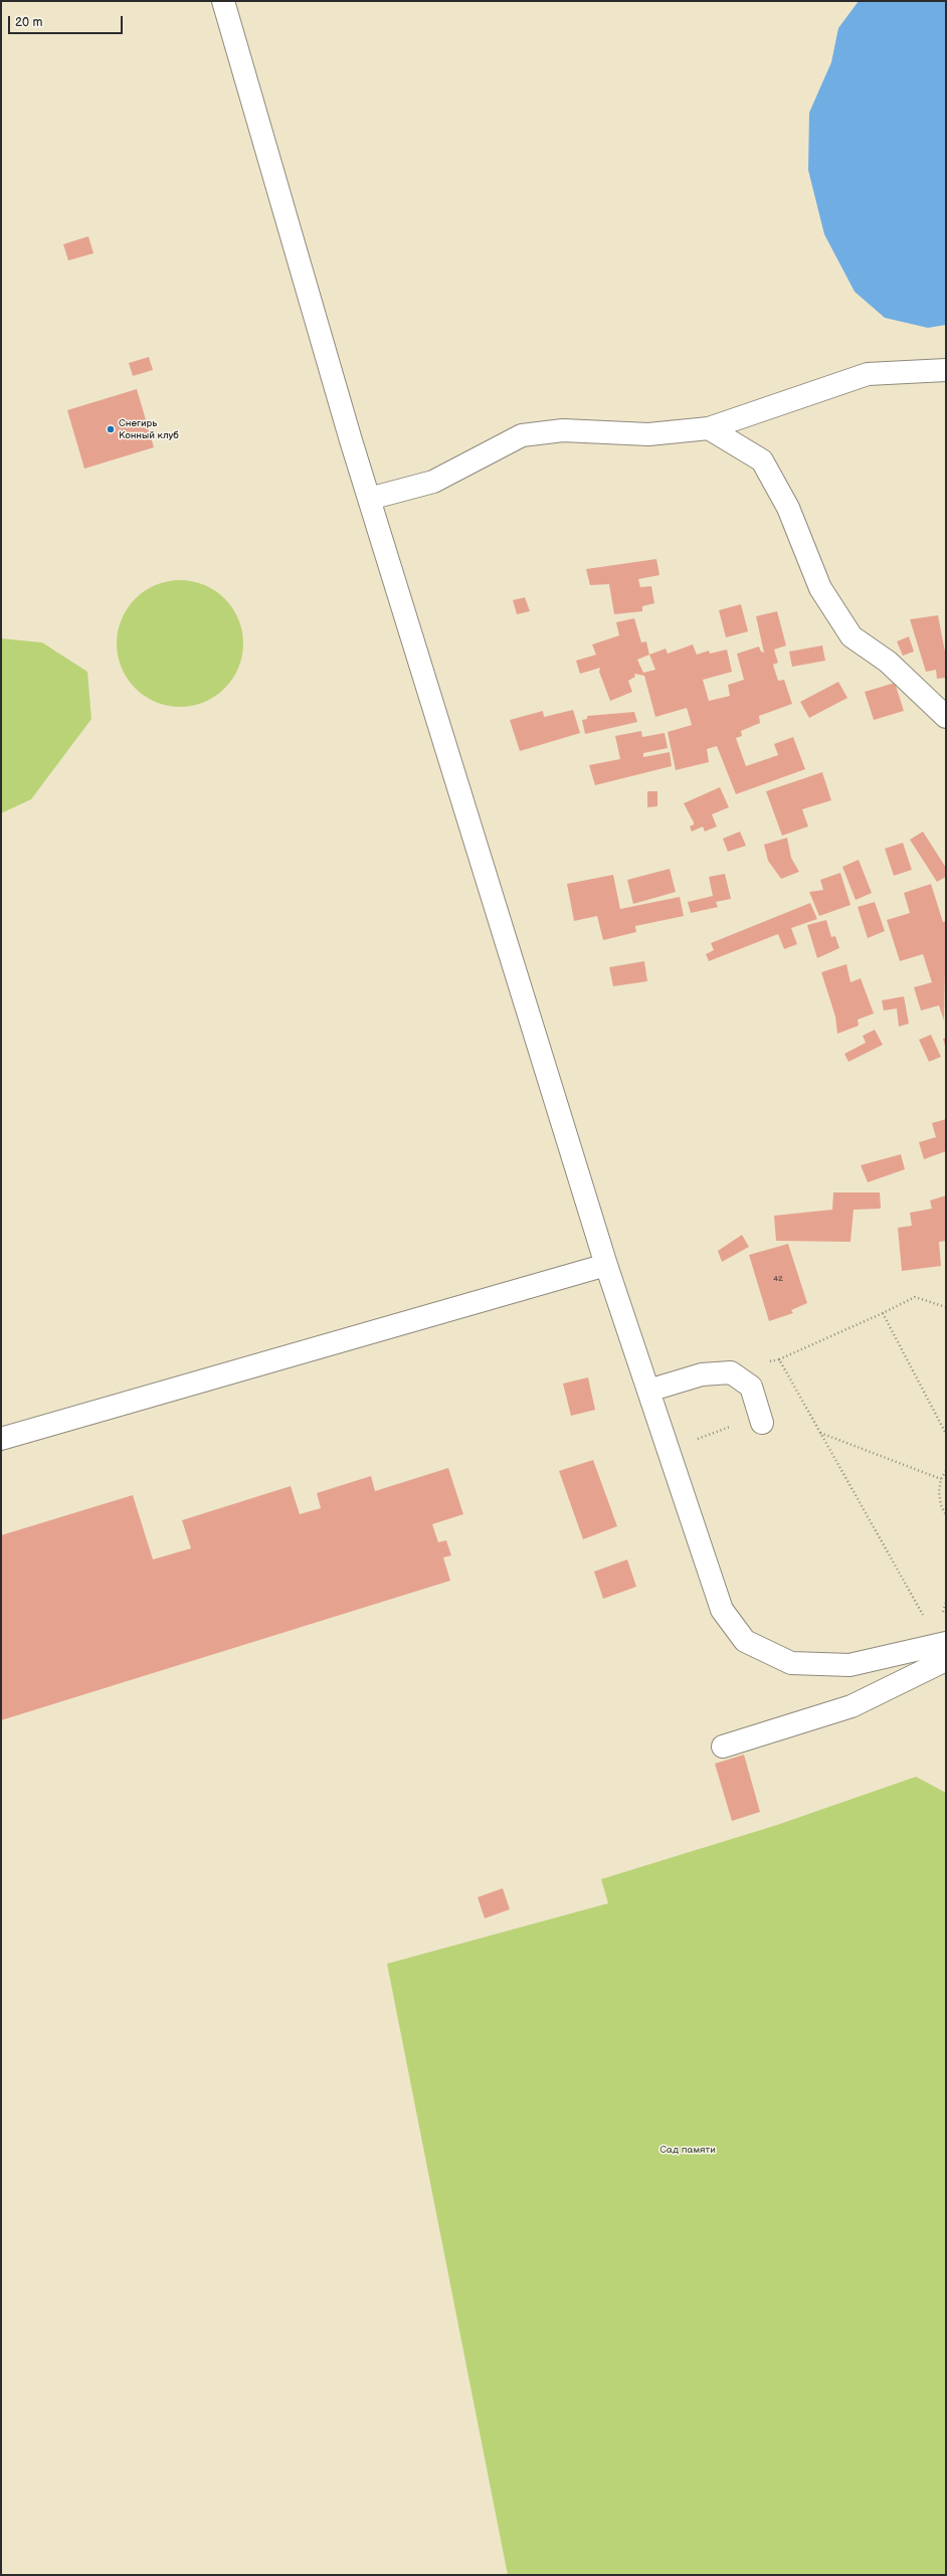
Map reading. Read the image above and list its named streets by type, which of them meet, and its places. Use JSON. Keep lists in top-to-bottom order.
{
  "parks": ["Сад памяти"],
  "places": ["Снегирь Конный клуб"],
  "house_numbers": ["42"],
  "scale_bar": "20 m"
}
